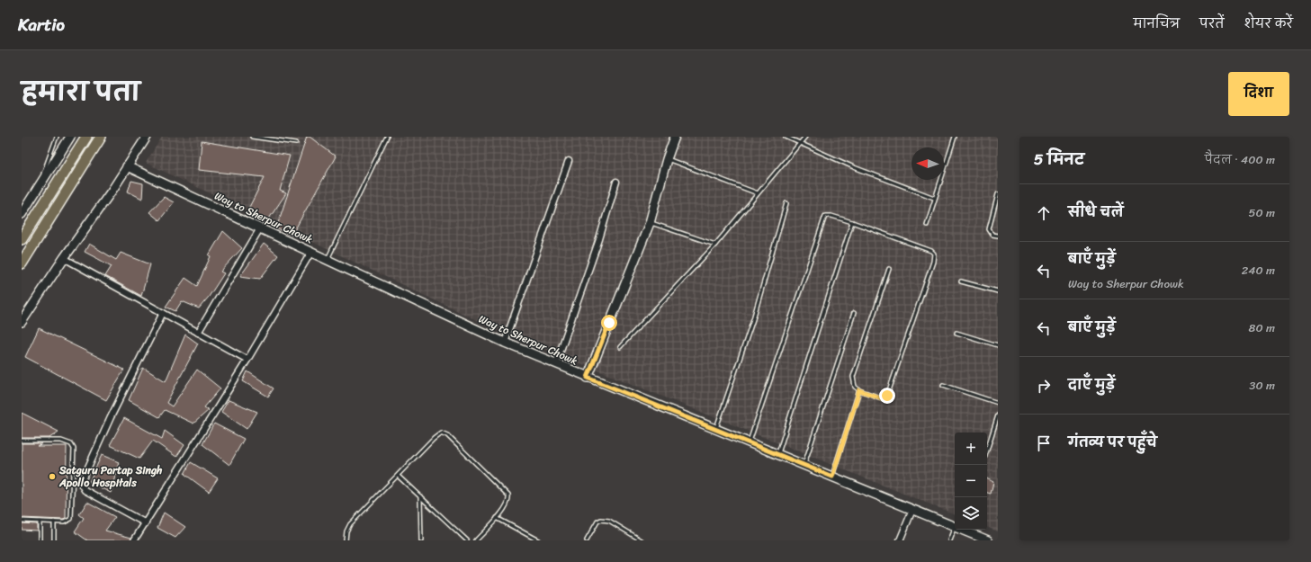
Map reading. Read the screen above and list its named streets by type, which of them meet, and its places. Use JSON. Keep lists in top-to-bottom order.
{
  "streets": {
    "street": ["Way to Sherpur Chowk"]
  },
  "places": ["Satguru Partap Singh Apollo Hospitals"],
  "north": "left",
  "page": {
    "header": "Kartio",
    "nav": ["मानचित्र", "परतें", "शेयर करें"],
    "title": "हमारा पता",
    "buttons": "दिशा",
    "heading": ["5 मिनट", "पैदल · 400 m"],
    "list": [
      ["सीधे चलें", "50 m"],
      ["बाएँ मुड़ें", "Way to Sherpur Chowk", "240 m"],
      ["बाएँ मुड़ें", "80 m"],
      ["दाएँ मुड़ें", "30 m"],
      "गंतव्य पर पहुँचे"
    ],
    "map_buttons": ["+", "−"]
  }
}
